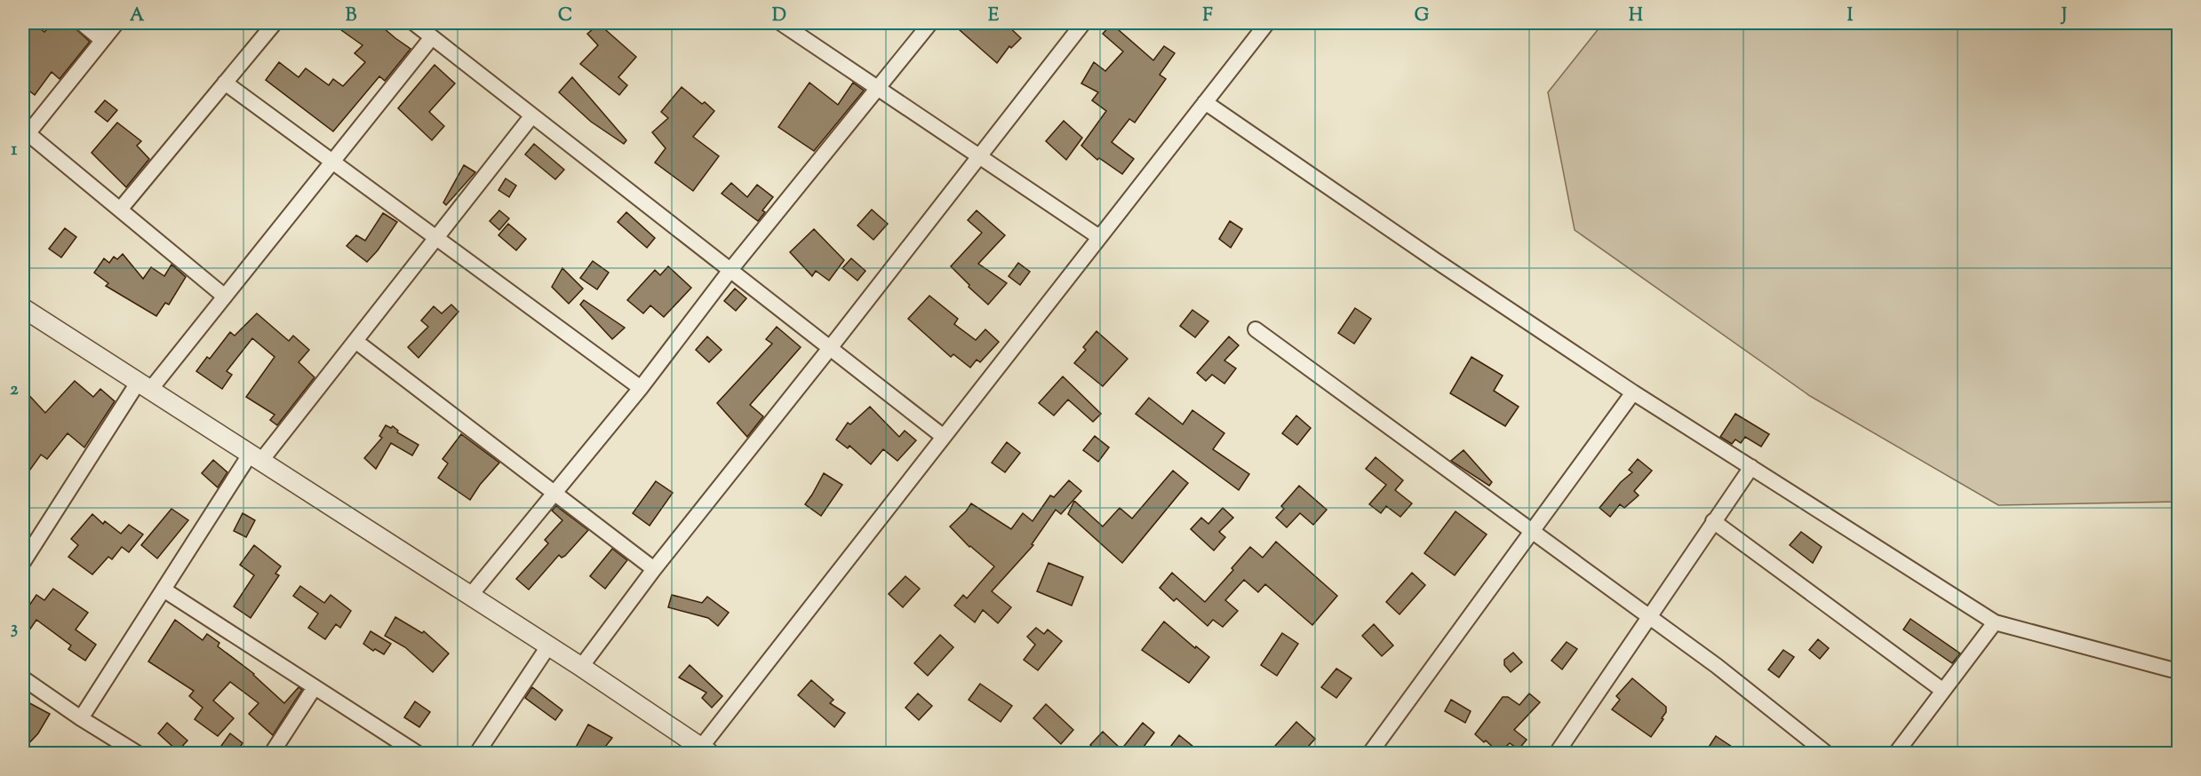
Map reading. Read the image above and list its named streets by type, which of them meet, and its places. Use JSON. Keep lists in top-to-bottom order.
{
  "grid": {
    "columns": [
      "A",
      "B",
      "C",
      "D",
      "E",
      "F",
      "G",
      "H",
      "I",
      "J"
    ],
    "rows": ["1", "2", "3"]
  }
}
